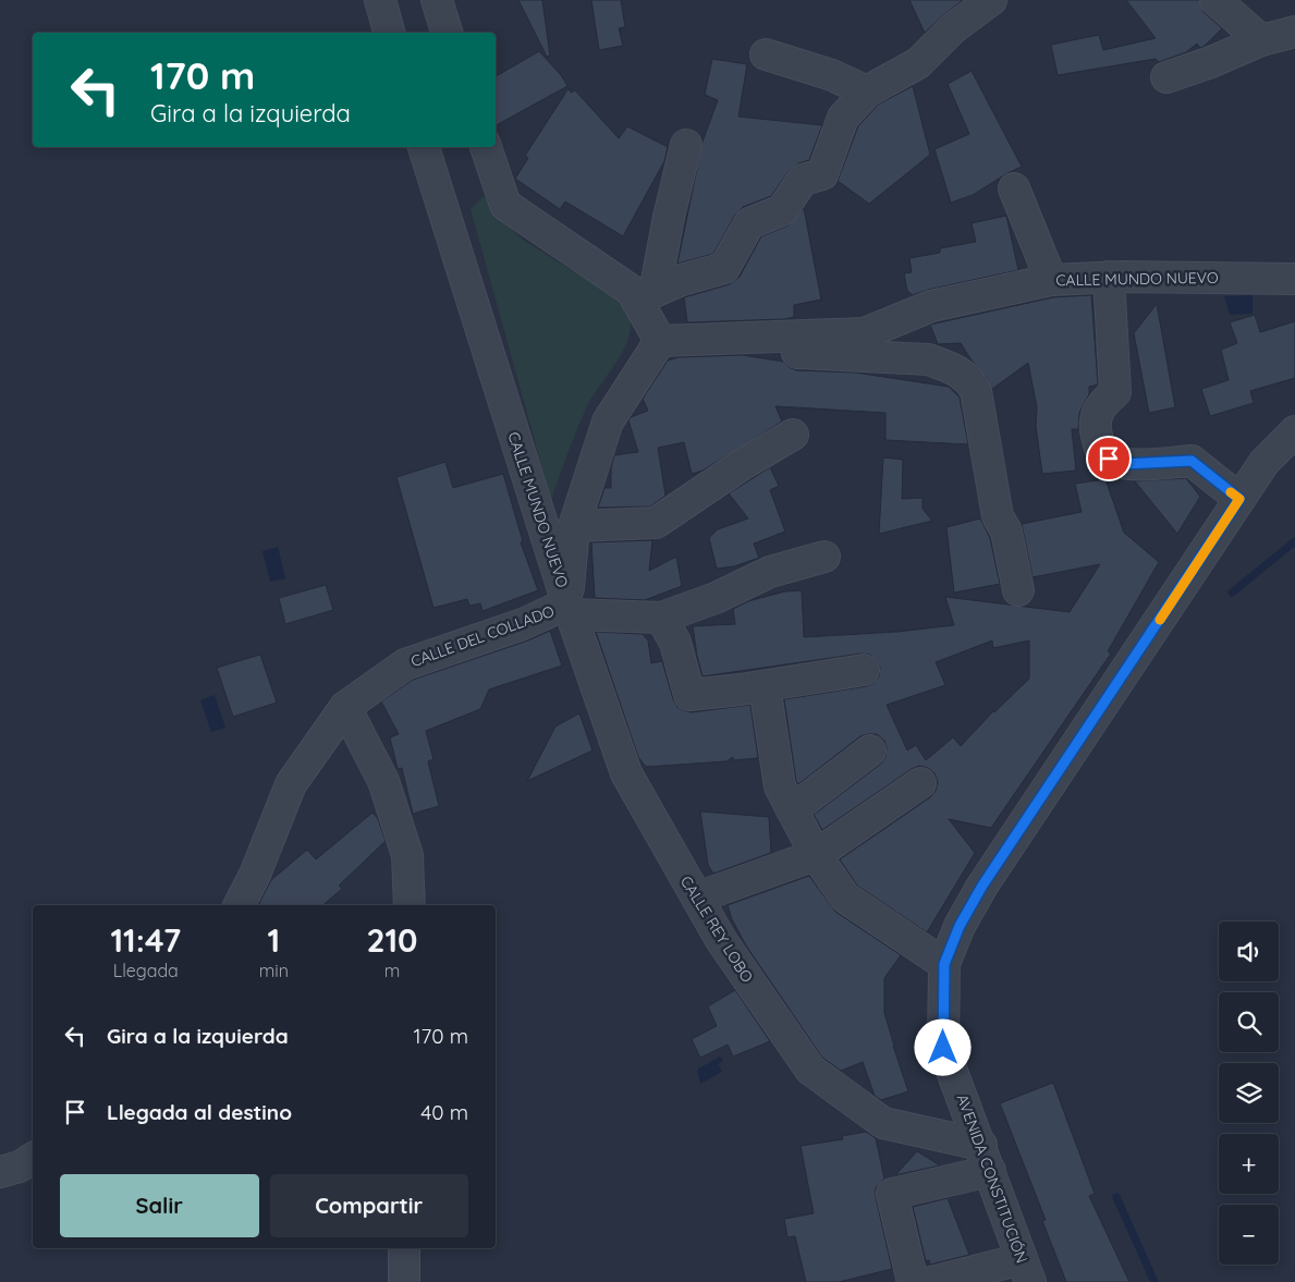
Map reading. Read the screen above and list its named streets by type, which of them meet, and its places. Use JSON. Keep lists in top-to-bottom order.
{
  "streets": {
    "street": [
      "CALLE MUNDO NUEVO",
      "CALLE DEL COLLADO",
      "CALLE REY LOBO",
      "AVENIDA CONSTITUCIÓN"
    ]
  },
  "crossings": [
    ["CALLE MUNDO NUEVO", "CALLE DEL COLLADO"],
    ["CALLE MUNDO NUEVO", "CALLE REY LOBO"],
    ["CALLE DEL COLLADO", "CALLE REY LOBO"],
    ["CALLE REY LOBO", "AVENIDA CONSTITUCIÓN"]
  ],
  "page": {
    "turn": ["170 m", "Gira a la izquierda"],
    "eta": [
      "11:47",
      "Llegada",
      "1",
      "min",
      "210",
      "m"
    ],
    "map_buttons": ["+", "−"],
    "list": [
      {
        "name": "Gira a la izquierda",
        "value": "170 m"
      },
      {
        "name": "Llegada al destino",
        "value": "40 m"
      }
    ],
    "buttons": ["Salir", "Compartir"]
  }
}
